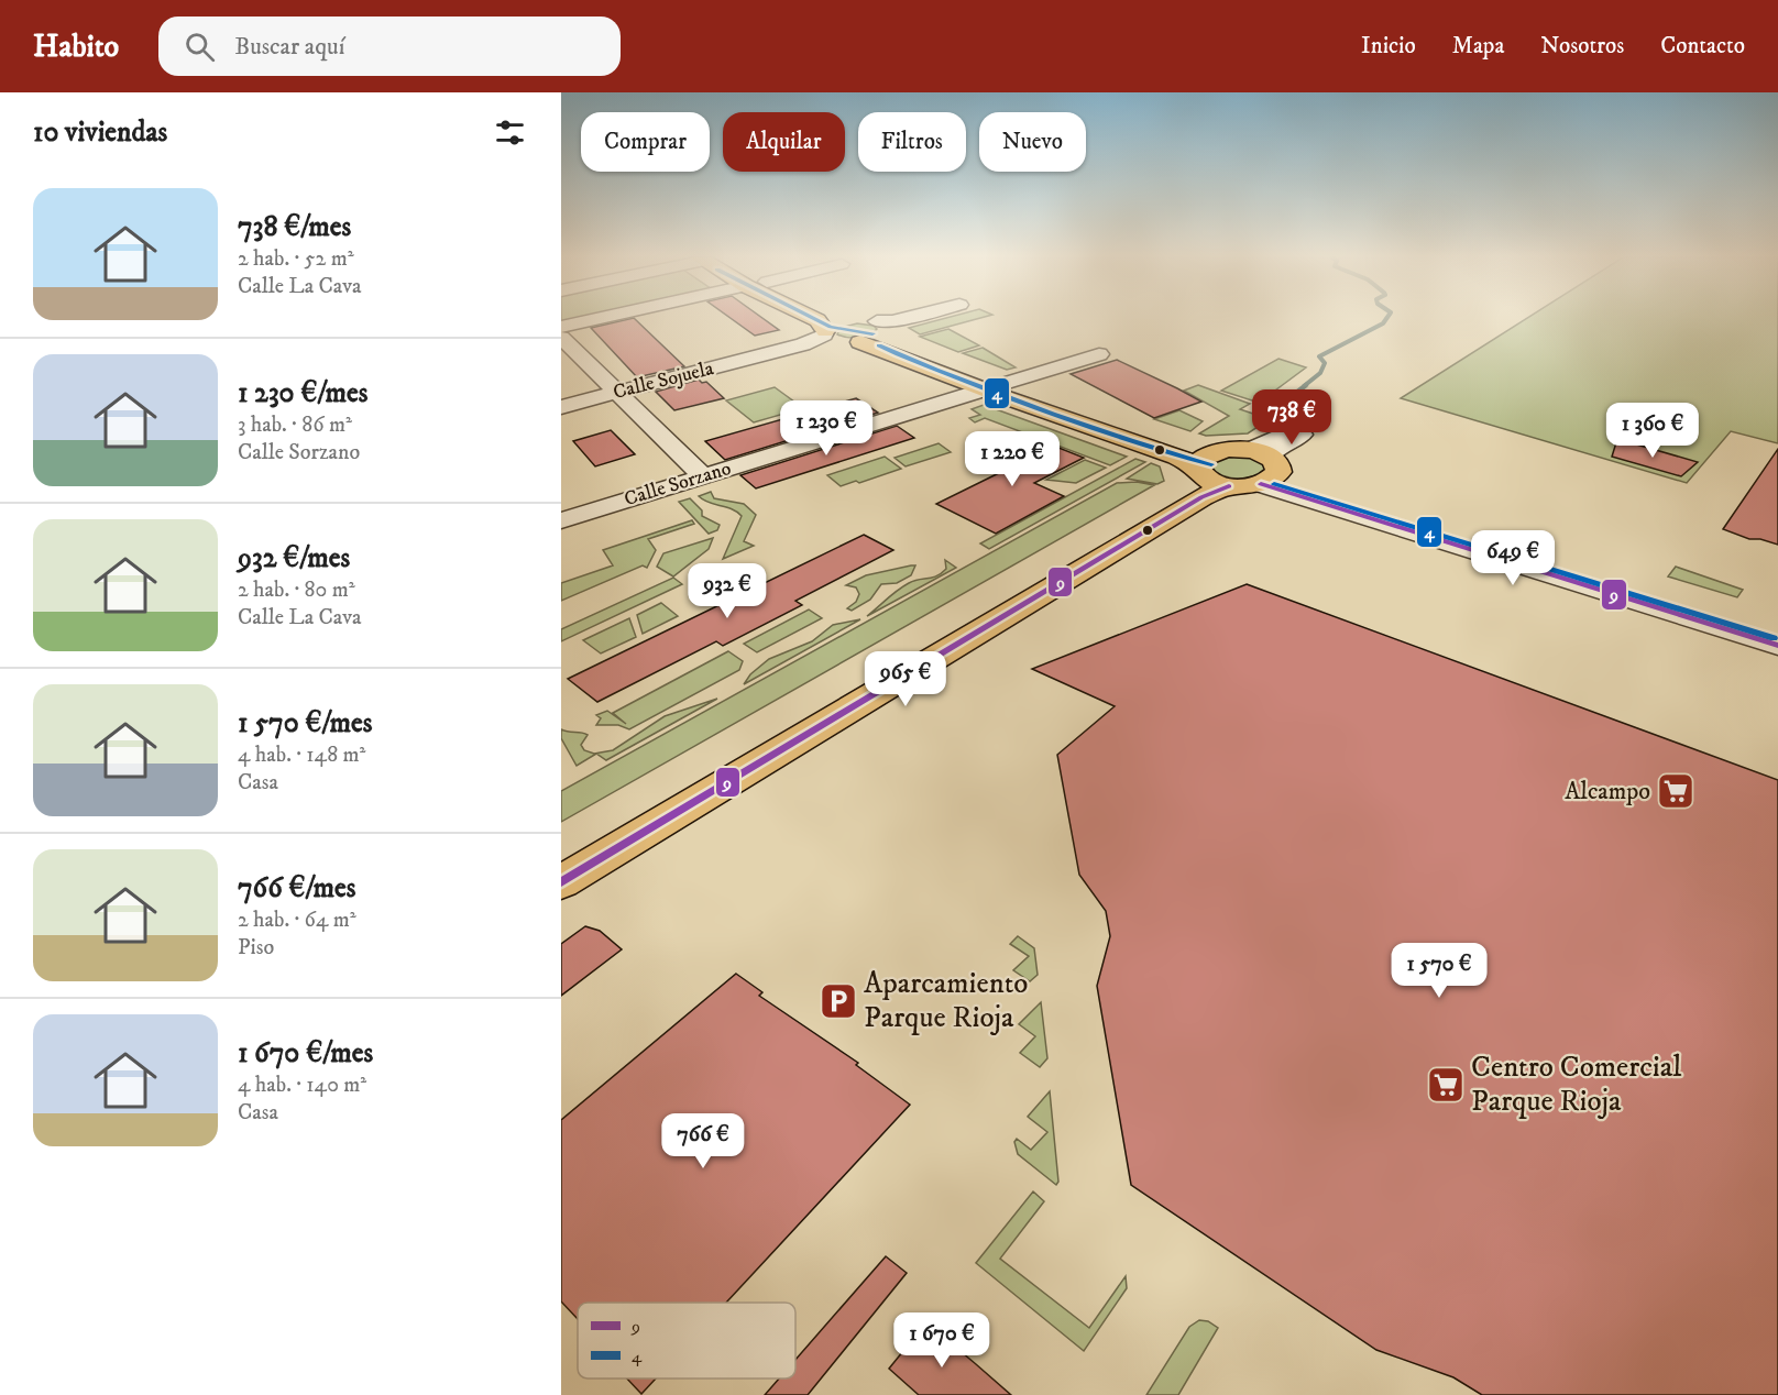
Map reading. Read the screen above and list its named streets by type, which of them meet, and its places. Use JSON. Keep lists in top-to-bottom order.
{
  "streets": {
    "street": ["Calle Sojuela", "Calle Sorzano"]
  },
  "places": {
    "supermarket": ["Alcampo", "Centro Comercial Parque Rioja"],
    "parking": ["Aparcamiento Parque Rioja"]
  },
  "lines": ["transit line 4", "transit line 9"],
  "legend": ["9", "4"],
  "page": {
    "header": "Habito",
    "search": "Buscar aquí",
    "nav": [
      "Inicio",
      "Mapa",
      "Nosotros",
      "Contacto"
    ],
    "heading": "10 viviendas",
    "chip": [
      "Comprar",
      "Alquilar",
      "Filtros",
      "Nuevo"
    ],
    "list": [
      {
        "name": "738 €/mes",
        "note": "2 hab. · 52 m² · Calle La Cava"
      },
      {
        "name": "1 230 €/mes",
        "note": "3 hab. · 86 m² · Calle Sorzano"
      },
      {
        "name": "932 €/mes",
        "note": "2 hab. · 80 m² · Calle La Cava"
      },
      {
        "name": "1 570 €/mes",
        "note": "4 hab. · 148 m² · Casa"
      },
      {
        "name": "766 €/mes",
        "note": "2 hab. · 64 m² · Piso"
      },
      {
        "name": "1 670 €/mes",
        "note": "4 hab. · 140 m² · Casa"
      }
    ],
    "price": [
      "738 €",
      "1 230 €",
      "1 360 €",
      "1 220 €",
      "649 €",
      "932 €",
      "965 €",
      "1 570 €",
      "766 €",
      "1 670 €"
    ]
  }
}
